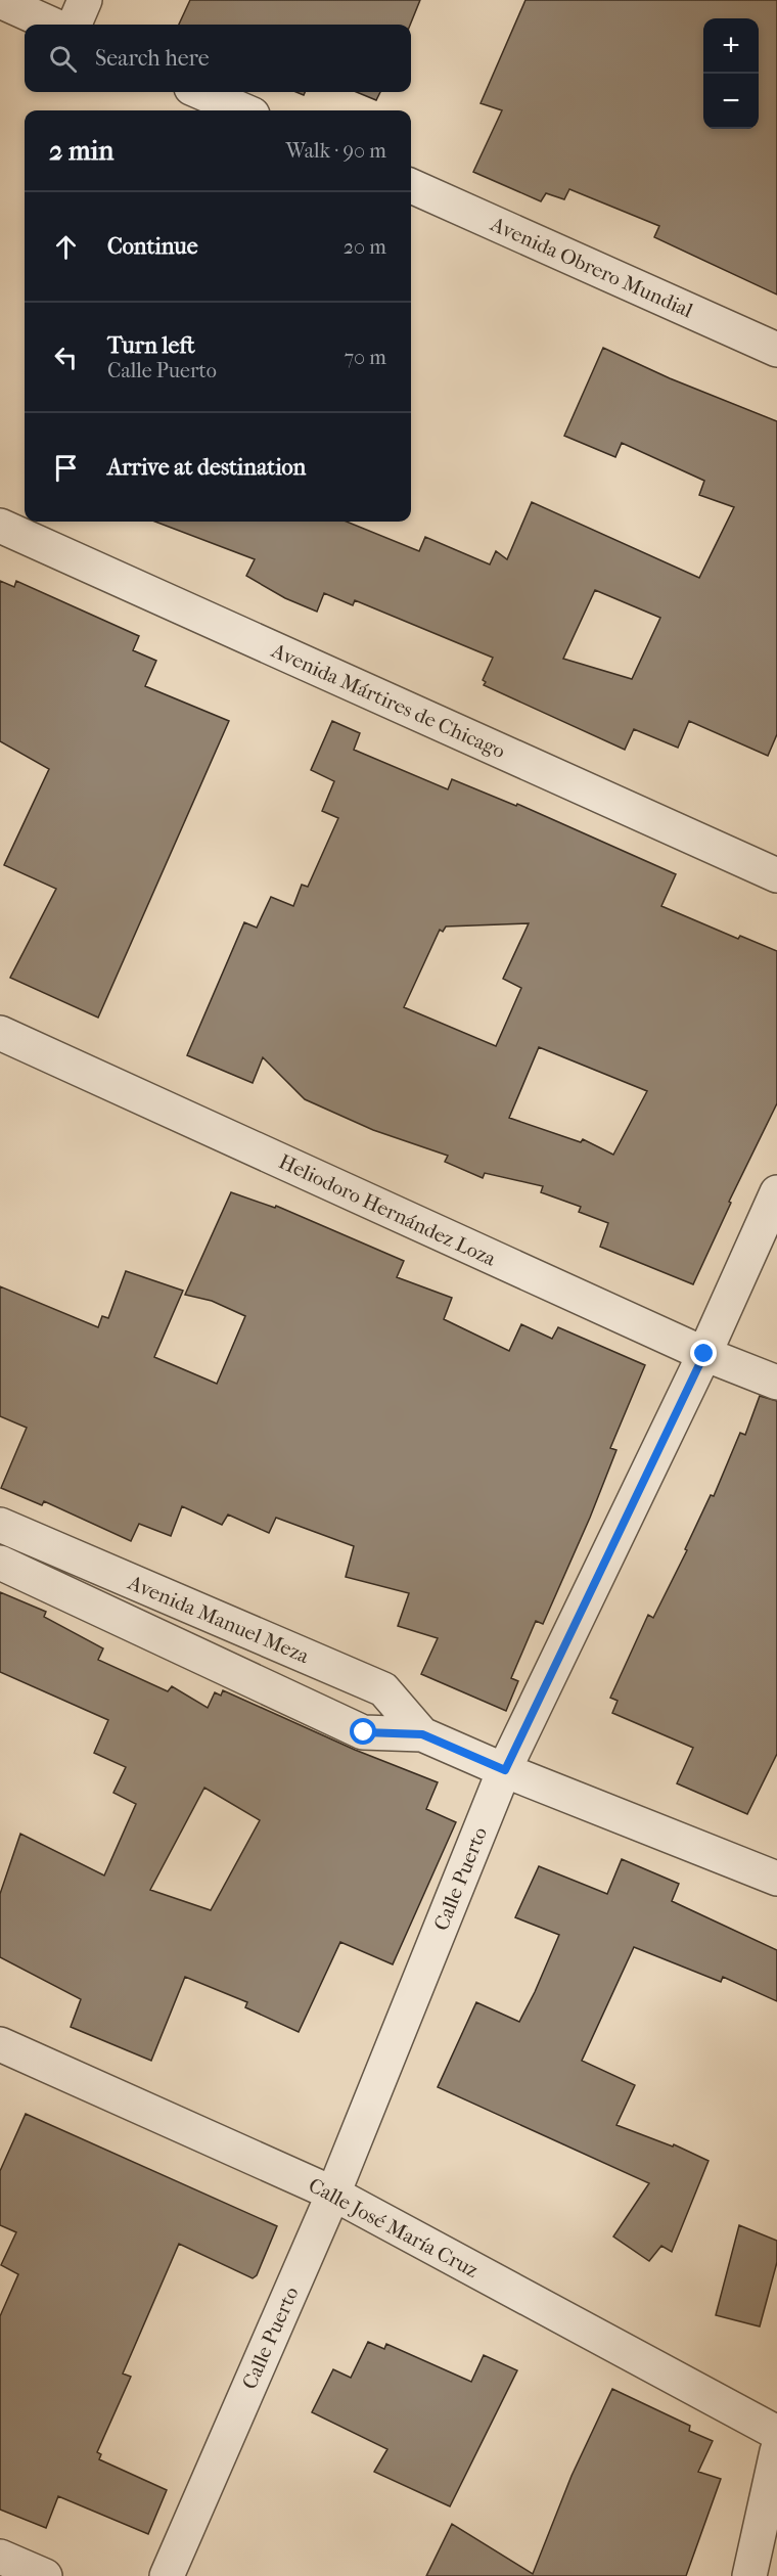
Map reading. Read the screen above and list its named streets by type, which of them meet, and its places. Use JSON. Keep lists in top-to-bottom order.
{
  "streets": {
    "street": [
      "Avenida Obrero Mundial",
      "Avenida Mártires de Chicago",
      "Heliodoro Hernández Loza",
      "Avenida Manuel Meza",
      "Calle Puerto",
      "Calle José María Cruz"
    ]
  },
  "crossings": [
    ["Heliodoro Hernández Loza", "Calle Puerto"],
    ["Avenida Manuel Meza", "Calle Puerto"],
    ["Calle Puerto", "Calle José María Cruz"]
  ],
  "page": {
    "map_buttons": ["+", "−"],
    "search": "Search here",
    "heading": ["2 min", "Walk · 90 m"],
    "list": [
      ["Continue", "20 m"],
      ["Turn left", "Calle Puerto", "70 m"],
      "Arrive at destination"
    ]
  }
}
